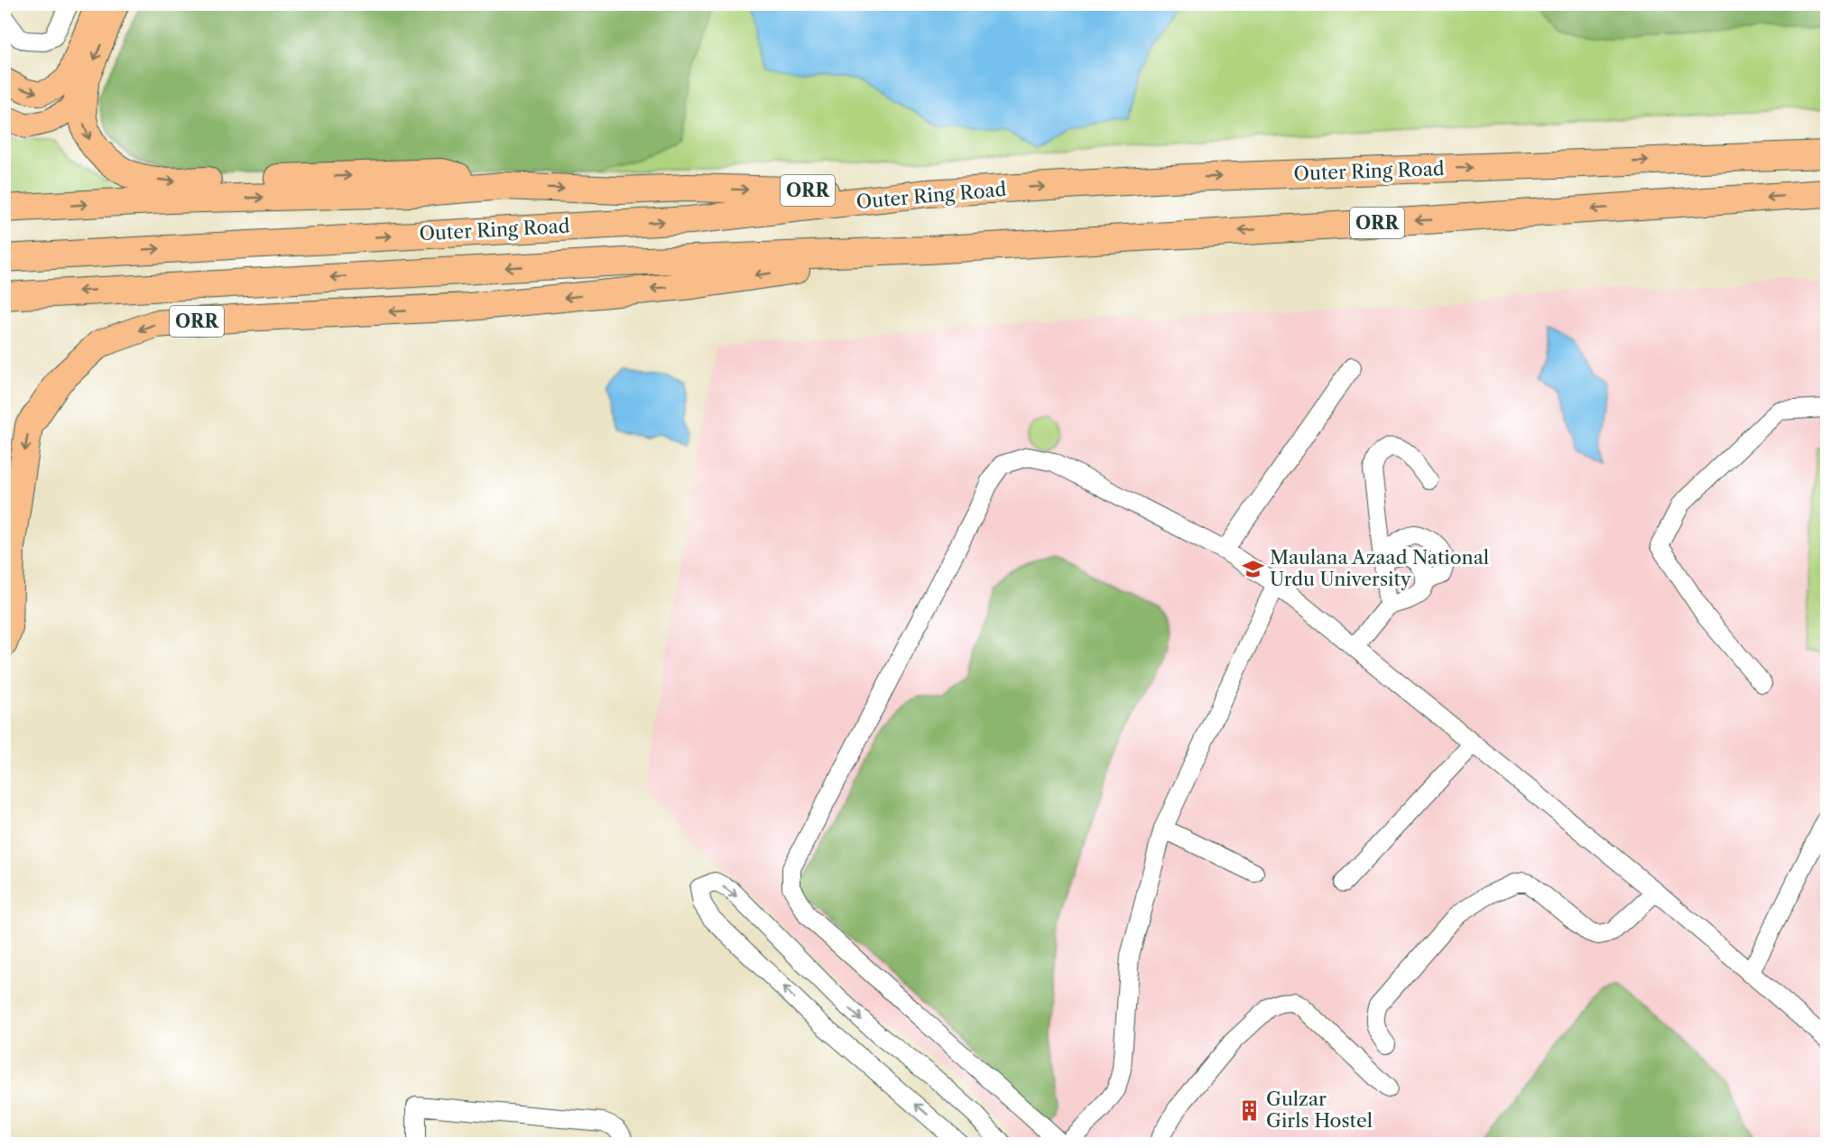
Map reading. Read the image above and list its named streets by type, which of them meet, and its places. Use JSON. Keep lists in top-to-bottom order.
{
  "streets": {
    "highway": ["Outer Ring Road", "ORR"]
  },
  "crossings": [
    ["Outer Ring Road", "ORR"]
  ],
  "places": {
    "school or university": ["Maulana Azaad National Urdu University"],
    "building": ["Gulzar Girls Hostel"]
  }
}
